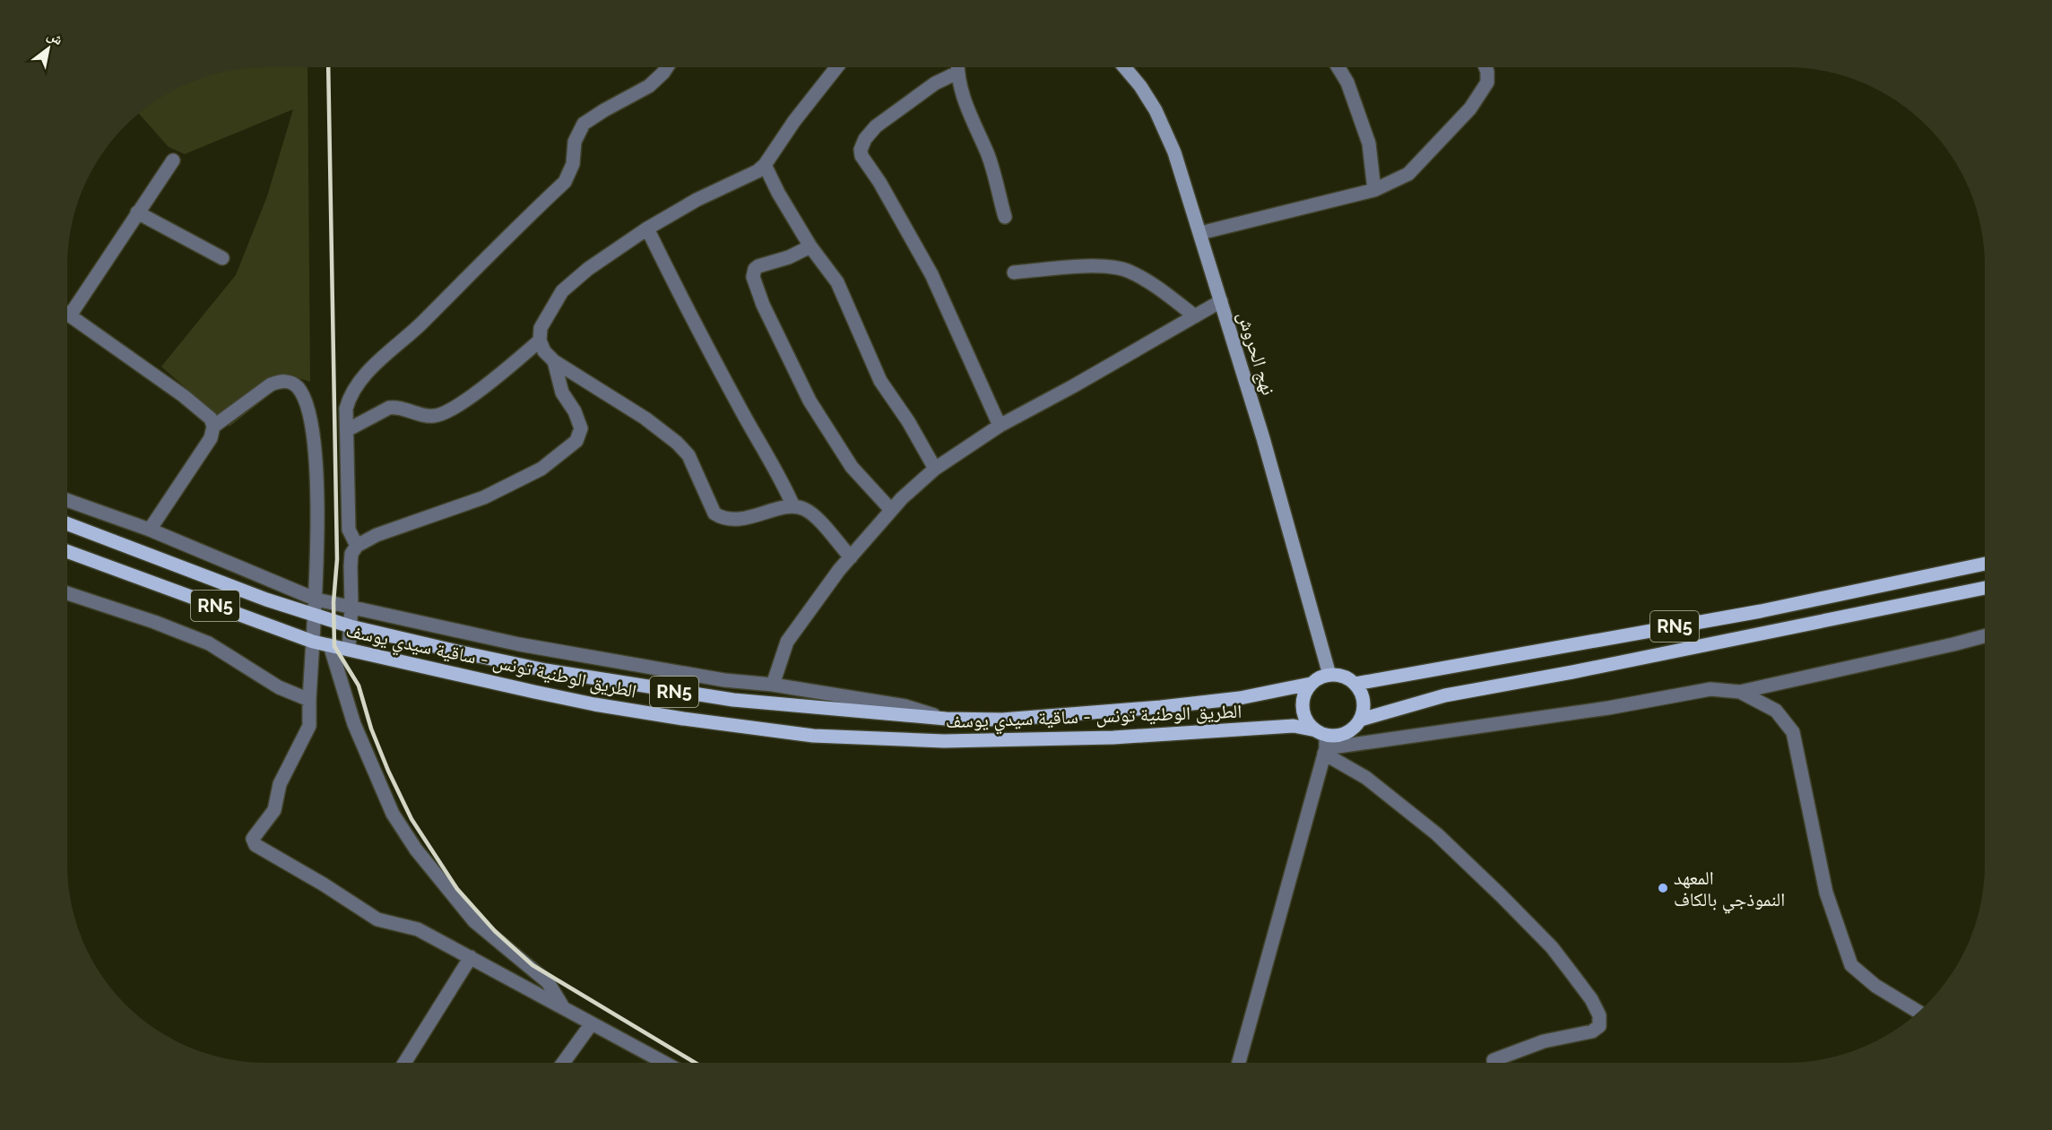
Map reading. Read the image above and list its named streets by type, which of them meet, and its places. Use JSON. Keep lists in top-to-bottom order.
{
  "streets": {
    "main road": ["RN5", "الطريق الوطنية تونس - ساقية سيدي يوسف"],
    "street": ["نهج الحروش"]
  },
  "crossings": [
    ["نهج الحروش", "RN5"],
    ["نهج الحروش", "الطريق الوطنية تونس - ساقية سيدي يوسف"],
    ["RN5", "الطريق الوطنية تونس - ساقية سيدي يوسف"]
  ],
  "places": ["المعهد النموذجي بالكاف"],
  "north": "top right"
}
